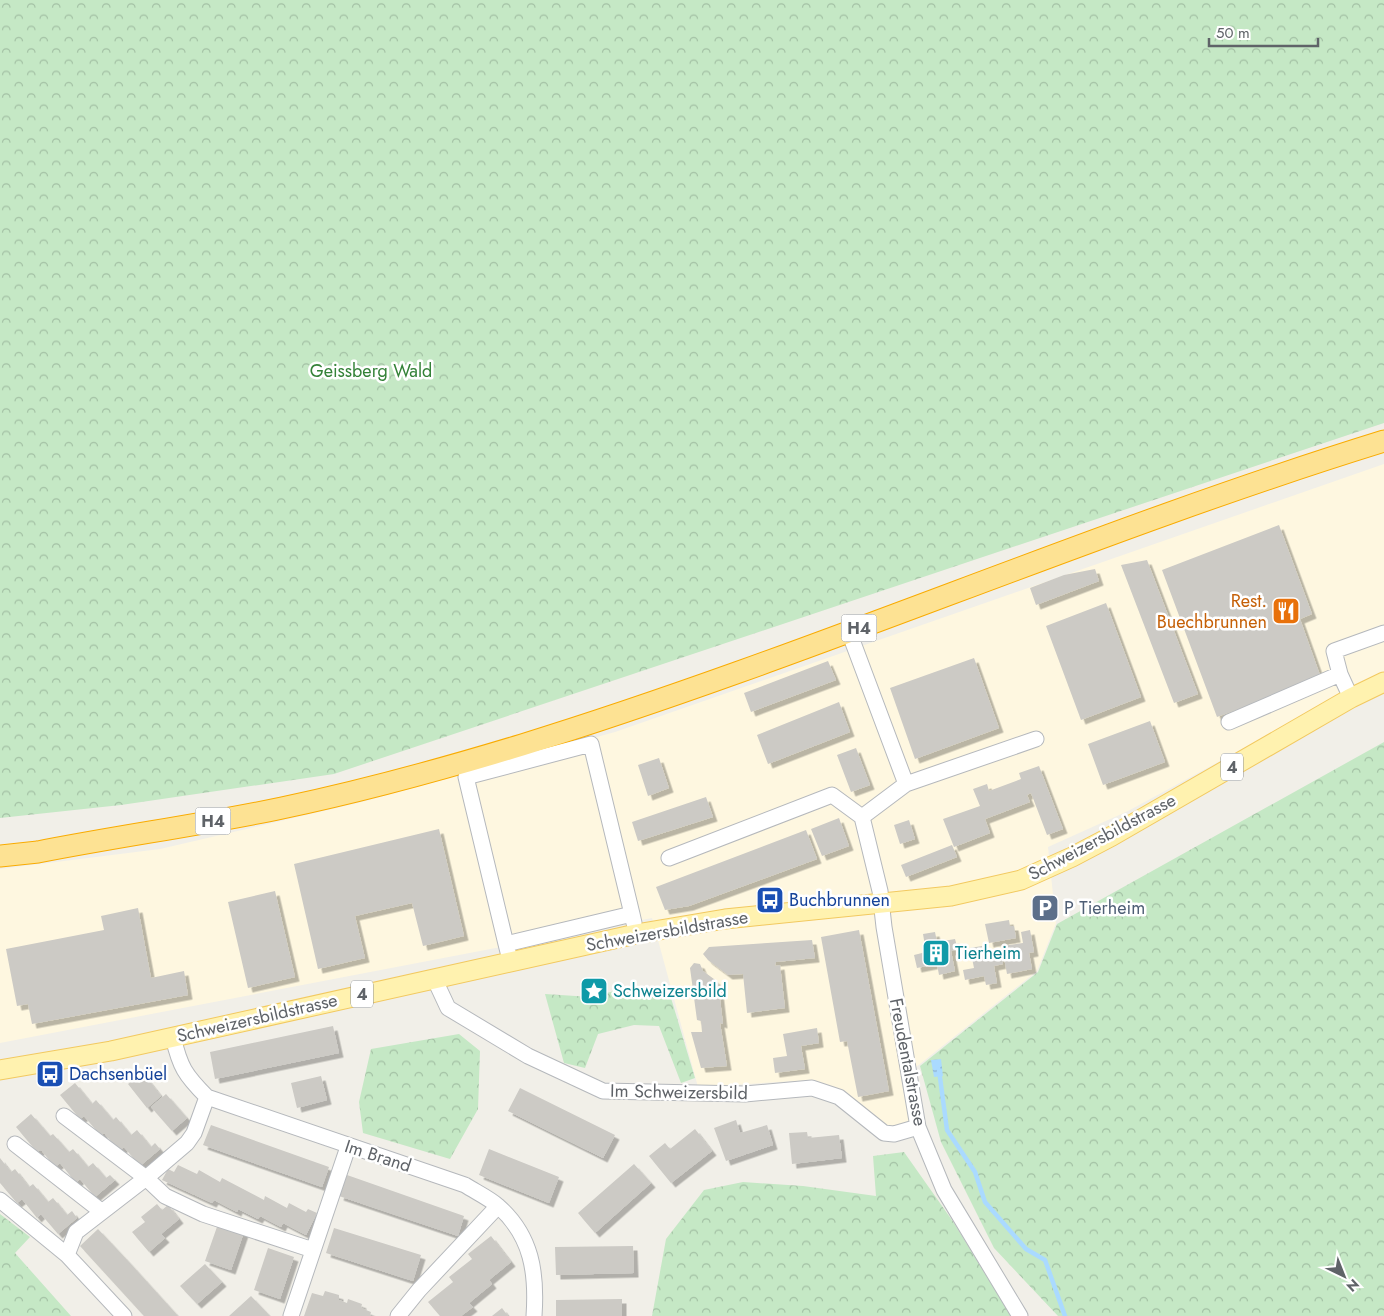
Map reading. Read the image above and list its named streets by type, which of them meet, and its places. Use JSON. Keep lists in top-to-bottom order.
{
  "streets": {
    "highway": ["H4"],
    "main road": ["4", "Schweizersbildstrasse"],
    "street": ["Freudentalstrasse", "Im Schweizersbild", "Im Brand"]
  },
  "crossings": [
    ["Schweizersbildstrasse", "Freudentalstrasse"],
    ["Schweizersbildstrasse", "Im Schweizersbild"],
    ["Schweizersbildstrasse", "Im Brand"],
    ["Freudentalstrasse", "Im Schweizersbild"]
  ],
  "parks": ["Geissberg Wald"],
  "places": {
    "restaurant": ["Rest. Buechbrunnen"],
    "bus stop": ["Buchbrunnen", "Dachsenbüel"],
    "parking": ["P Tierheim"],
    "building": ["Tierheim"],
    "place": ["Schweizersbild"]
  },
  "scale_bar": "50 m",
  "north": "bottom right"
}
